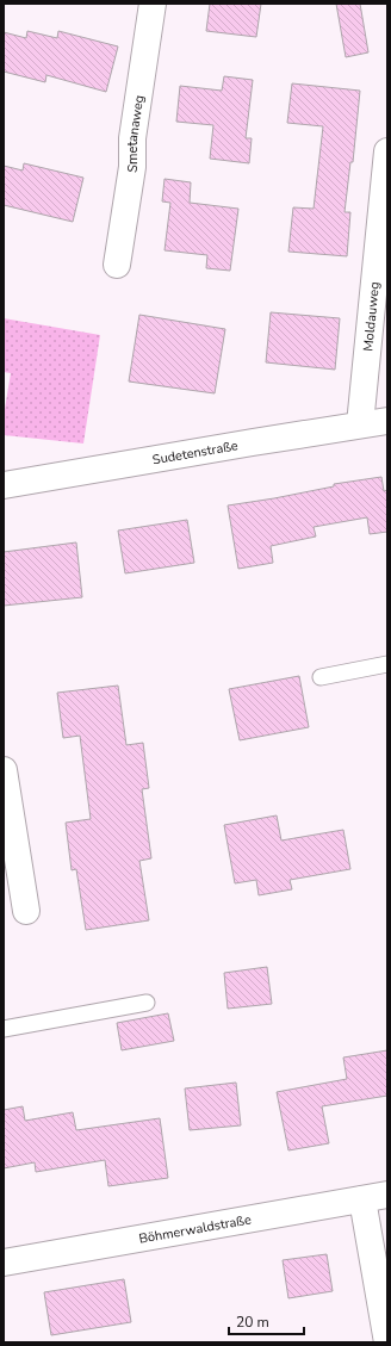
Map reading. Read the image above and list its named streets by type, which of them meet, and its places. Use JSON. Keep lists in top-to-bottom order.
{
  "streets": {
    "street": [
      "Smetanaweg",
      "Moldauweg",
      "Sudetenstraße",
      "Böhmerwaldstraße"
    ]
  },
  "crossings": [
    ["Moldauweg", "Sudetenstraße"]
  ],
  "scale_bar": "20 m"
}
